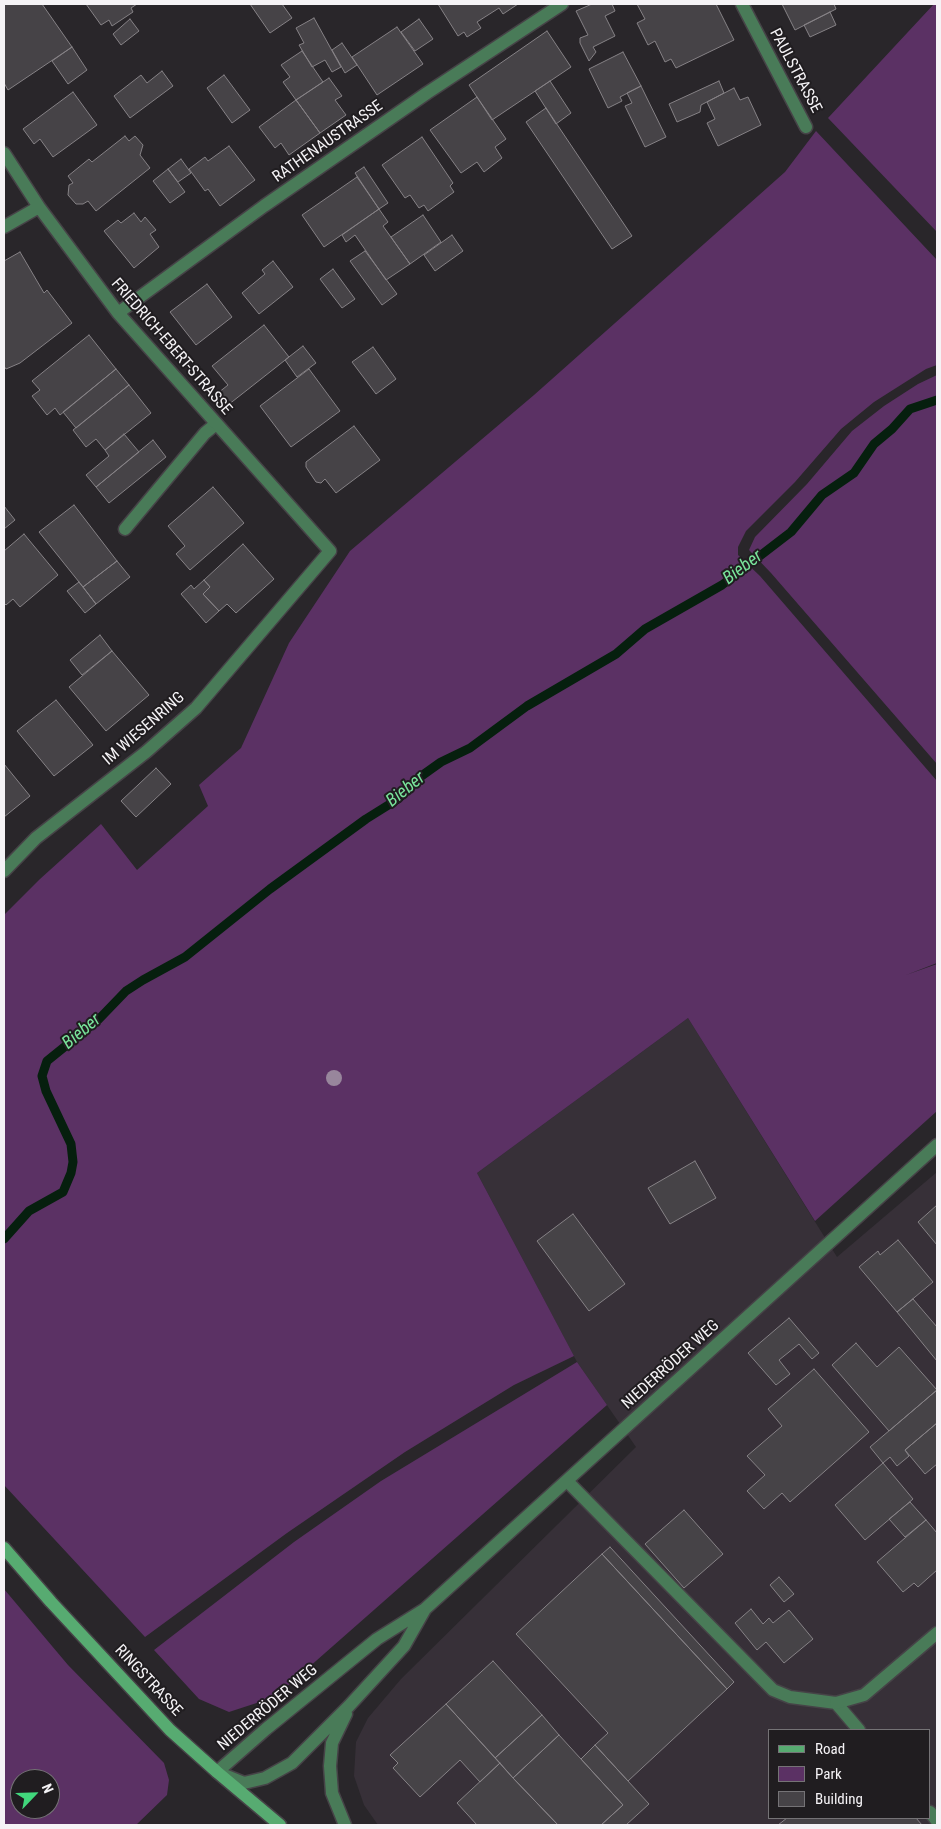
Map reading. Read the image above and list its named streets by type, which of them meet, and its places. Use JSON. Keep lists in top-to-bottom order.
{
  "streets": {
    "main road": ["RINGSTRASSE"],
    "street": [
      "PAULSTRASSE",
      "RATHENAUSTRASSE",
      "FRIEDRICH-EBERT-STRASSE",
      "IM WIESENRING",
      "NIEDERRÖDER WEG"
    ]
  },
  "crossings": [
    ["RATHENAUSTRASSE", "FRIEDRICH-EBERT-STRASSE"],
    ["FRIEDRICH-EBERT-STRASSE", "IM WIESENRING"],
    ["NIEDERRÖDER WEG", "RINGSTRASSE"]
  ],
  "water": ["Bieber"],
  "legend": ["Road", "Park", "Building"],
  "north": "top right"
}
